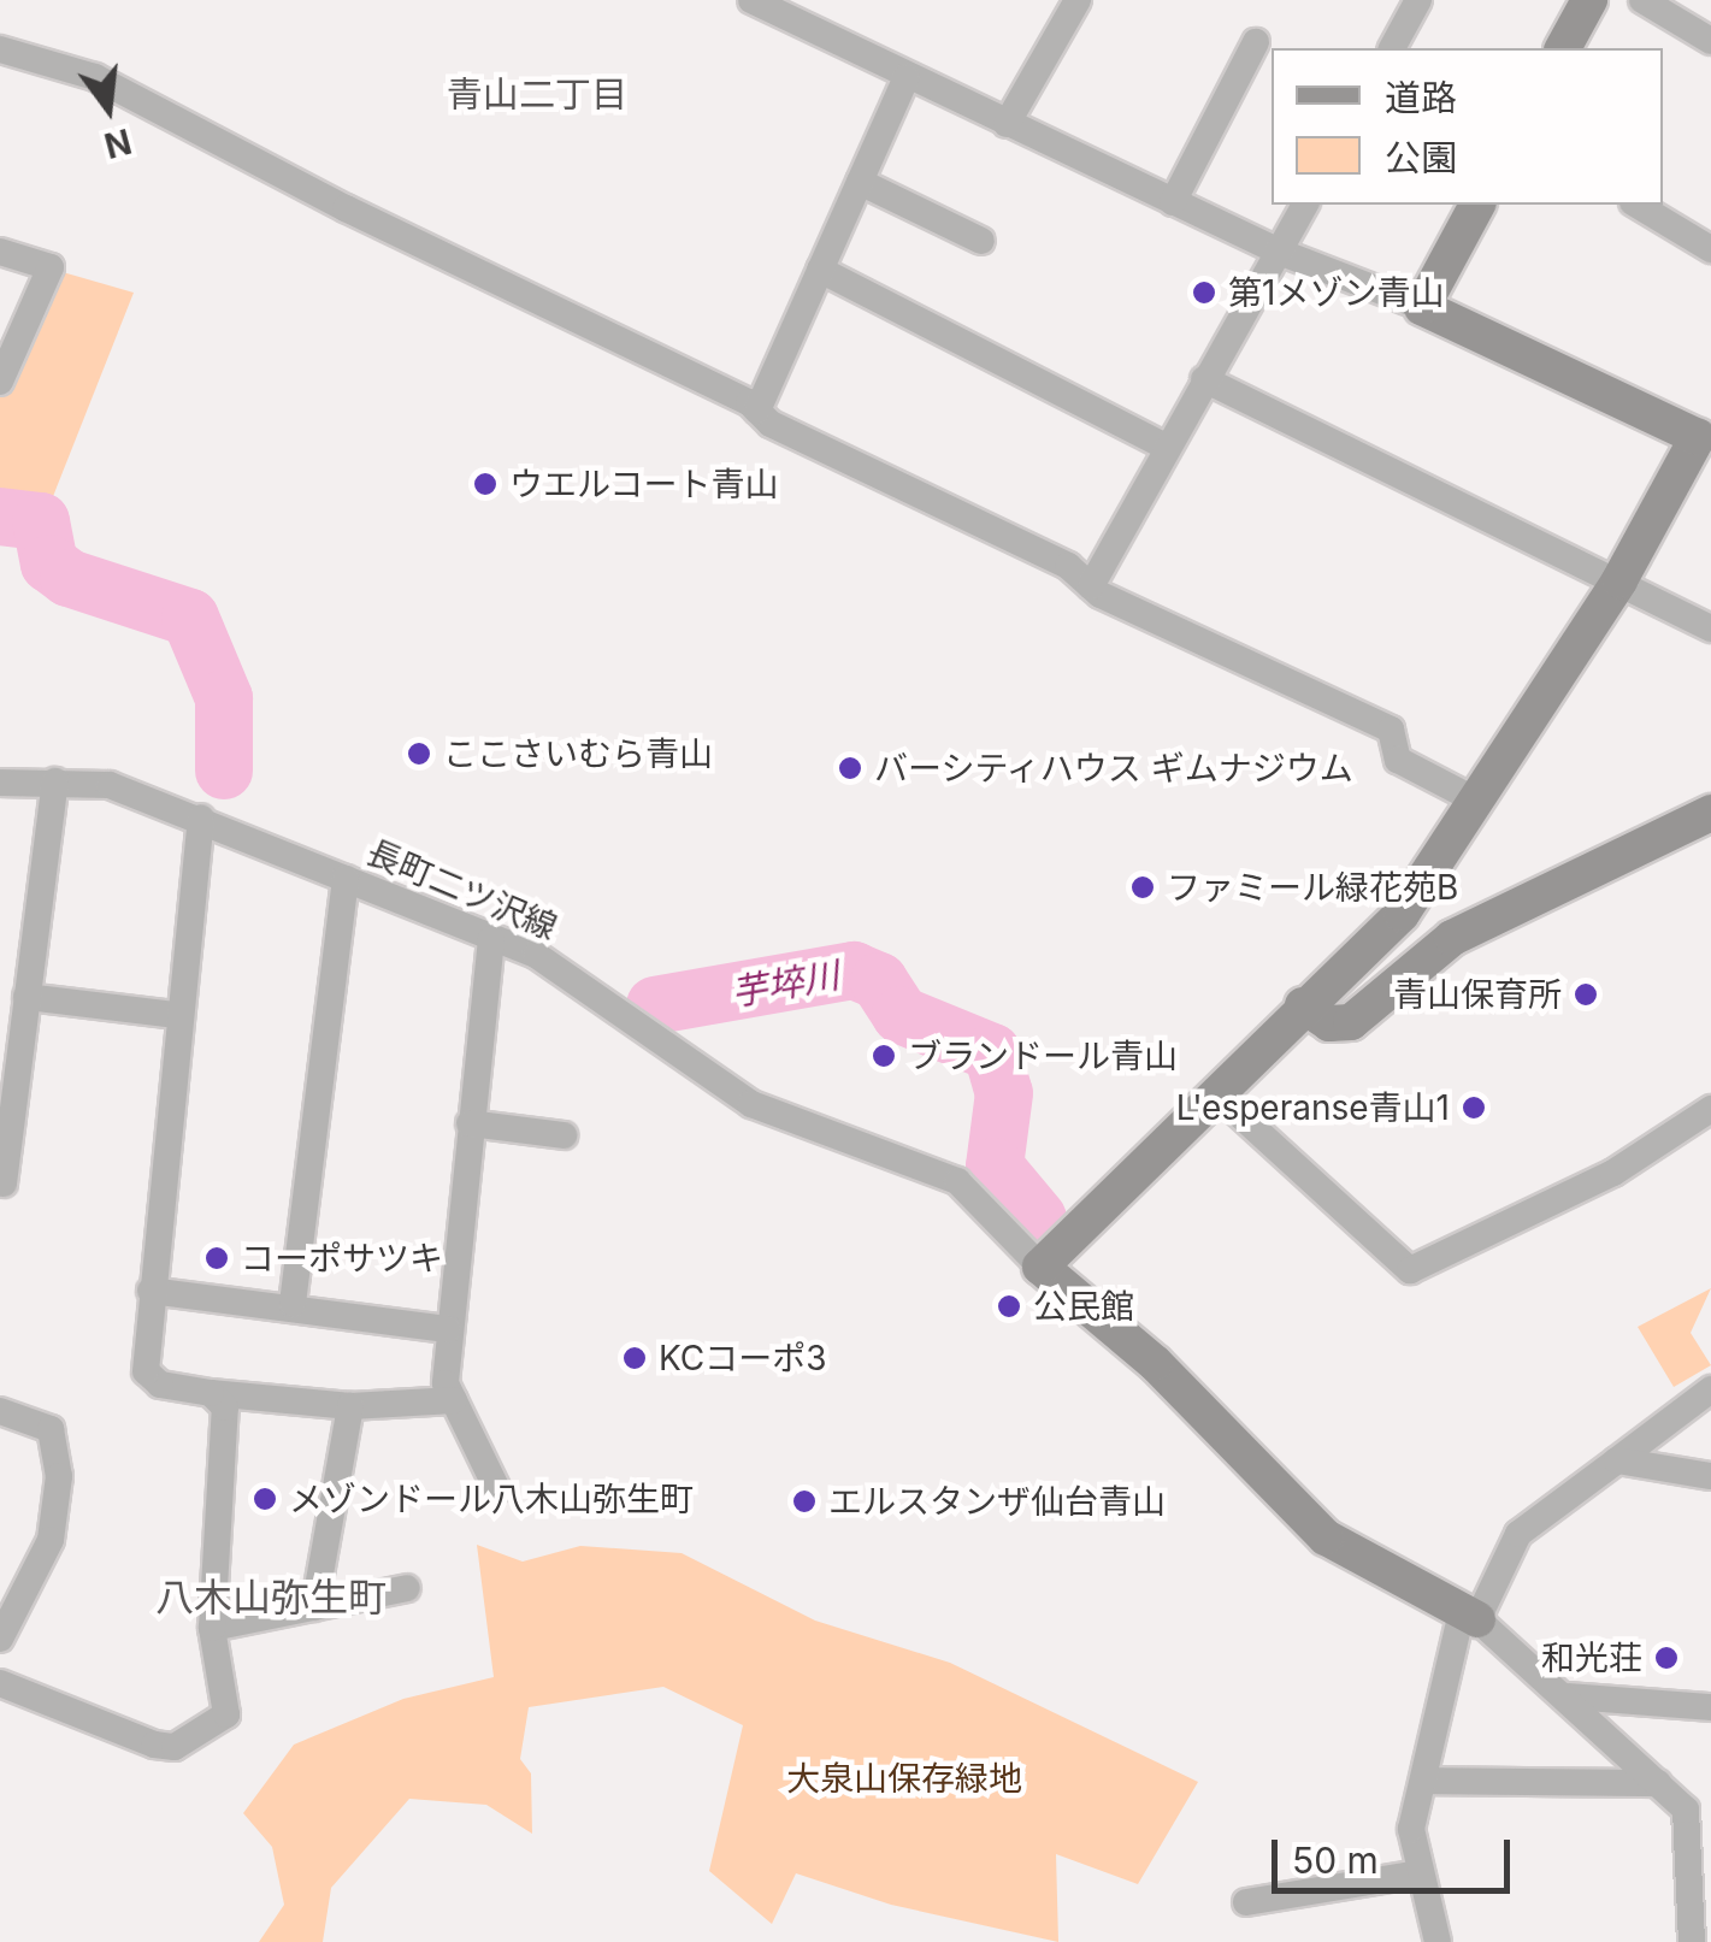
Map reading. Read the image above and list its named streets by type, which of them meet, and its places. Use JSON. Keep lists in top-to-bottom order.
{
  "streets": {
    "street": ["長町二ツ沢線"]
  },
  "districts": ["青山二丁目", "八木山弥生町"],
  "water": ["芋埣川"],
  "parks": ["大泉山保存緑地"],
  "places": [
    "第1メゾン青山",
    "ウエルコート青山",
    "ここさいむら青山",
    "バーシティハウス ギムナジウム",
    "ファミール緑花苑B",
    "青山保育所",
    "ブランドール青山",
    "L'esperanse青山1",
    "コーポサツキ",
    "公民館",
    "KCコーポ3",
    "メゾンドール八木山弥生町",
    "エルスタンザ仙台青山",
    "和光荘"
  ],
  "legend": ["道路", "公園"],
  "scale_bar": "50 m",
  "north": "bottom"
}
